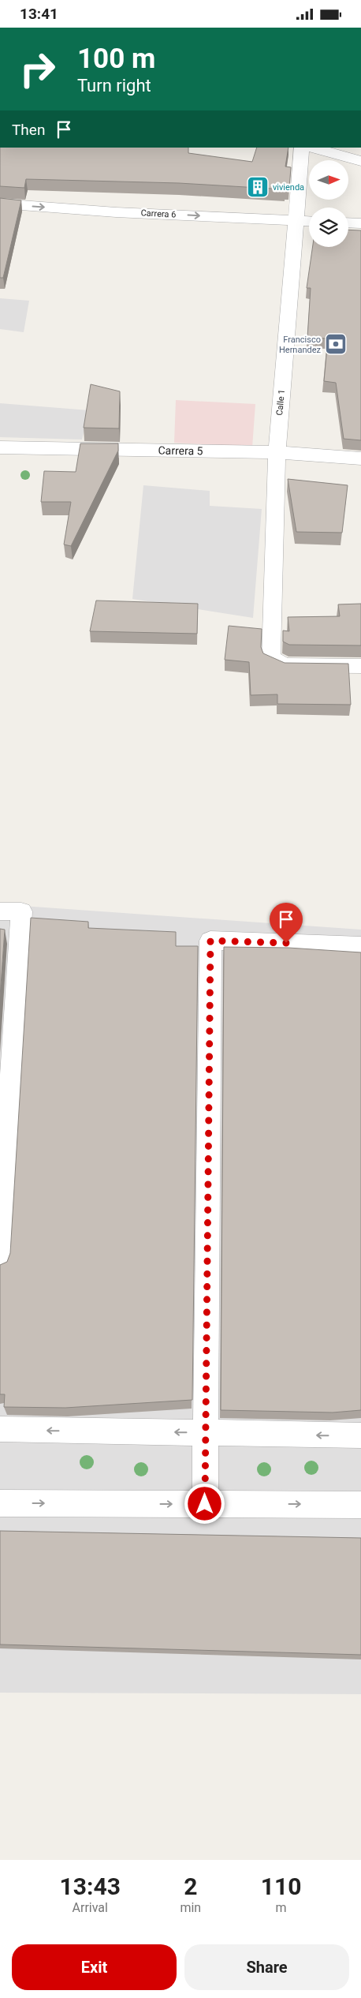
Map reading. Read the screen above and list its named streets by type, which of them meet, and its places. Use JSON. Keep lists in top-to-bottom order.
{
  "streets": {
    "street": ["Carrera 6", "Calle 1", "Carrera 5"]
  },
  "crossings": [
    ["Carrera 6", "Calle 1"],
    ["Calle 1", "Carrera 5"]
  ],
  "one_way": ["Carrera 6"],
  "places": {
    "building": ["vivienda"],
    "bank": ["Francisco Hernandez"]
  },
  "north": "right",
  "page": {
    "status": "13:41",
    "turn": ["100 m", "Turn right"],
    "then": "Then",
    "eta": [
      "13:43",
      "Arrival",
      "2",
      "min",
      "110",
      "m"
    ],
    "buttons": ["Exit", "Share"]
  }
}
